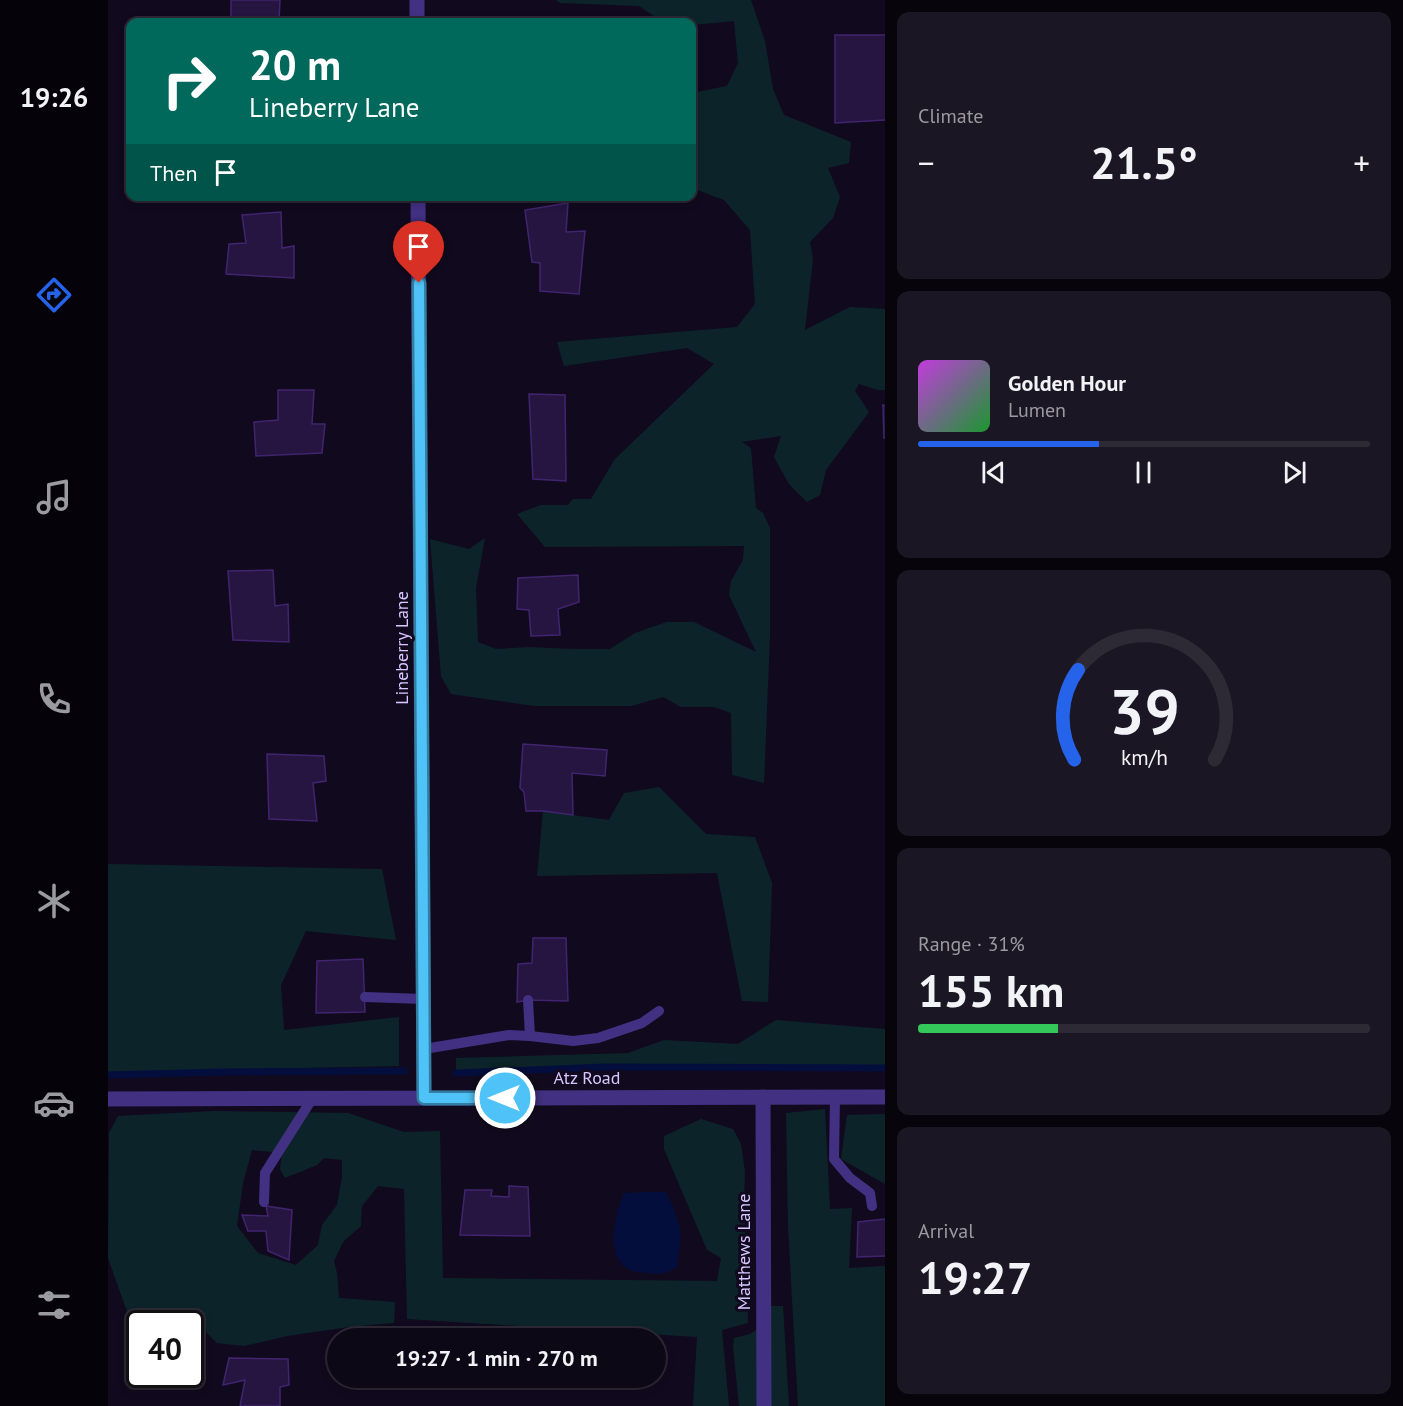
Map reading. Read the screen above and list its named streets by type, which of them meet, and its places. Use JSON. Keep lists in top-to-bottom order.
{
  "streets": {
    "street": ["Lineberry Lane", "Atz Road", "Matthews Lane"]
  },
  "crossings": [
    ["Lineberry Lane", "Atz Road"],
    ["Atz Road", "Matthews Lane"]
  ],
  "page": {
    "tabs": "19:26",
    "tile": [
      "Climate",
      ["Range · 31%", "155 km"],
      ["Arrival", "19:27"]
    ],
    "turn": ["20 m", "Lineberry Lane"],
    "heat": ["−", "21.5°", "+"],
    "then": "Then",
    "song": ["Golden Hour", "Lumen"],
    "limit": "40",
    "trip": "19:27 · 1 min · 270 m",
    "gauge": ["39", "km/h"]
  }
}
